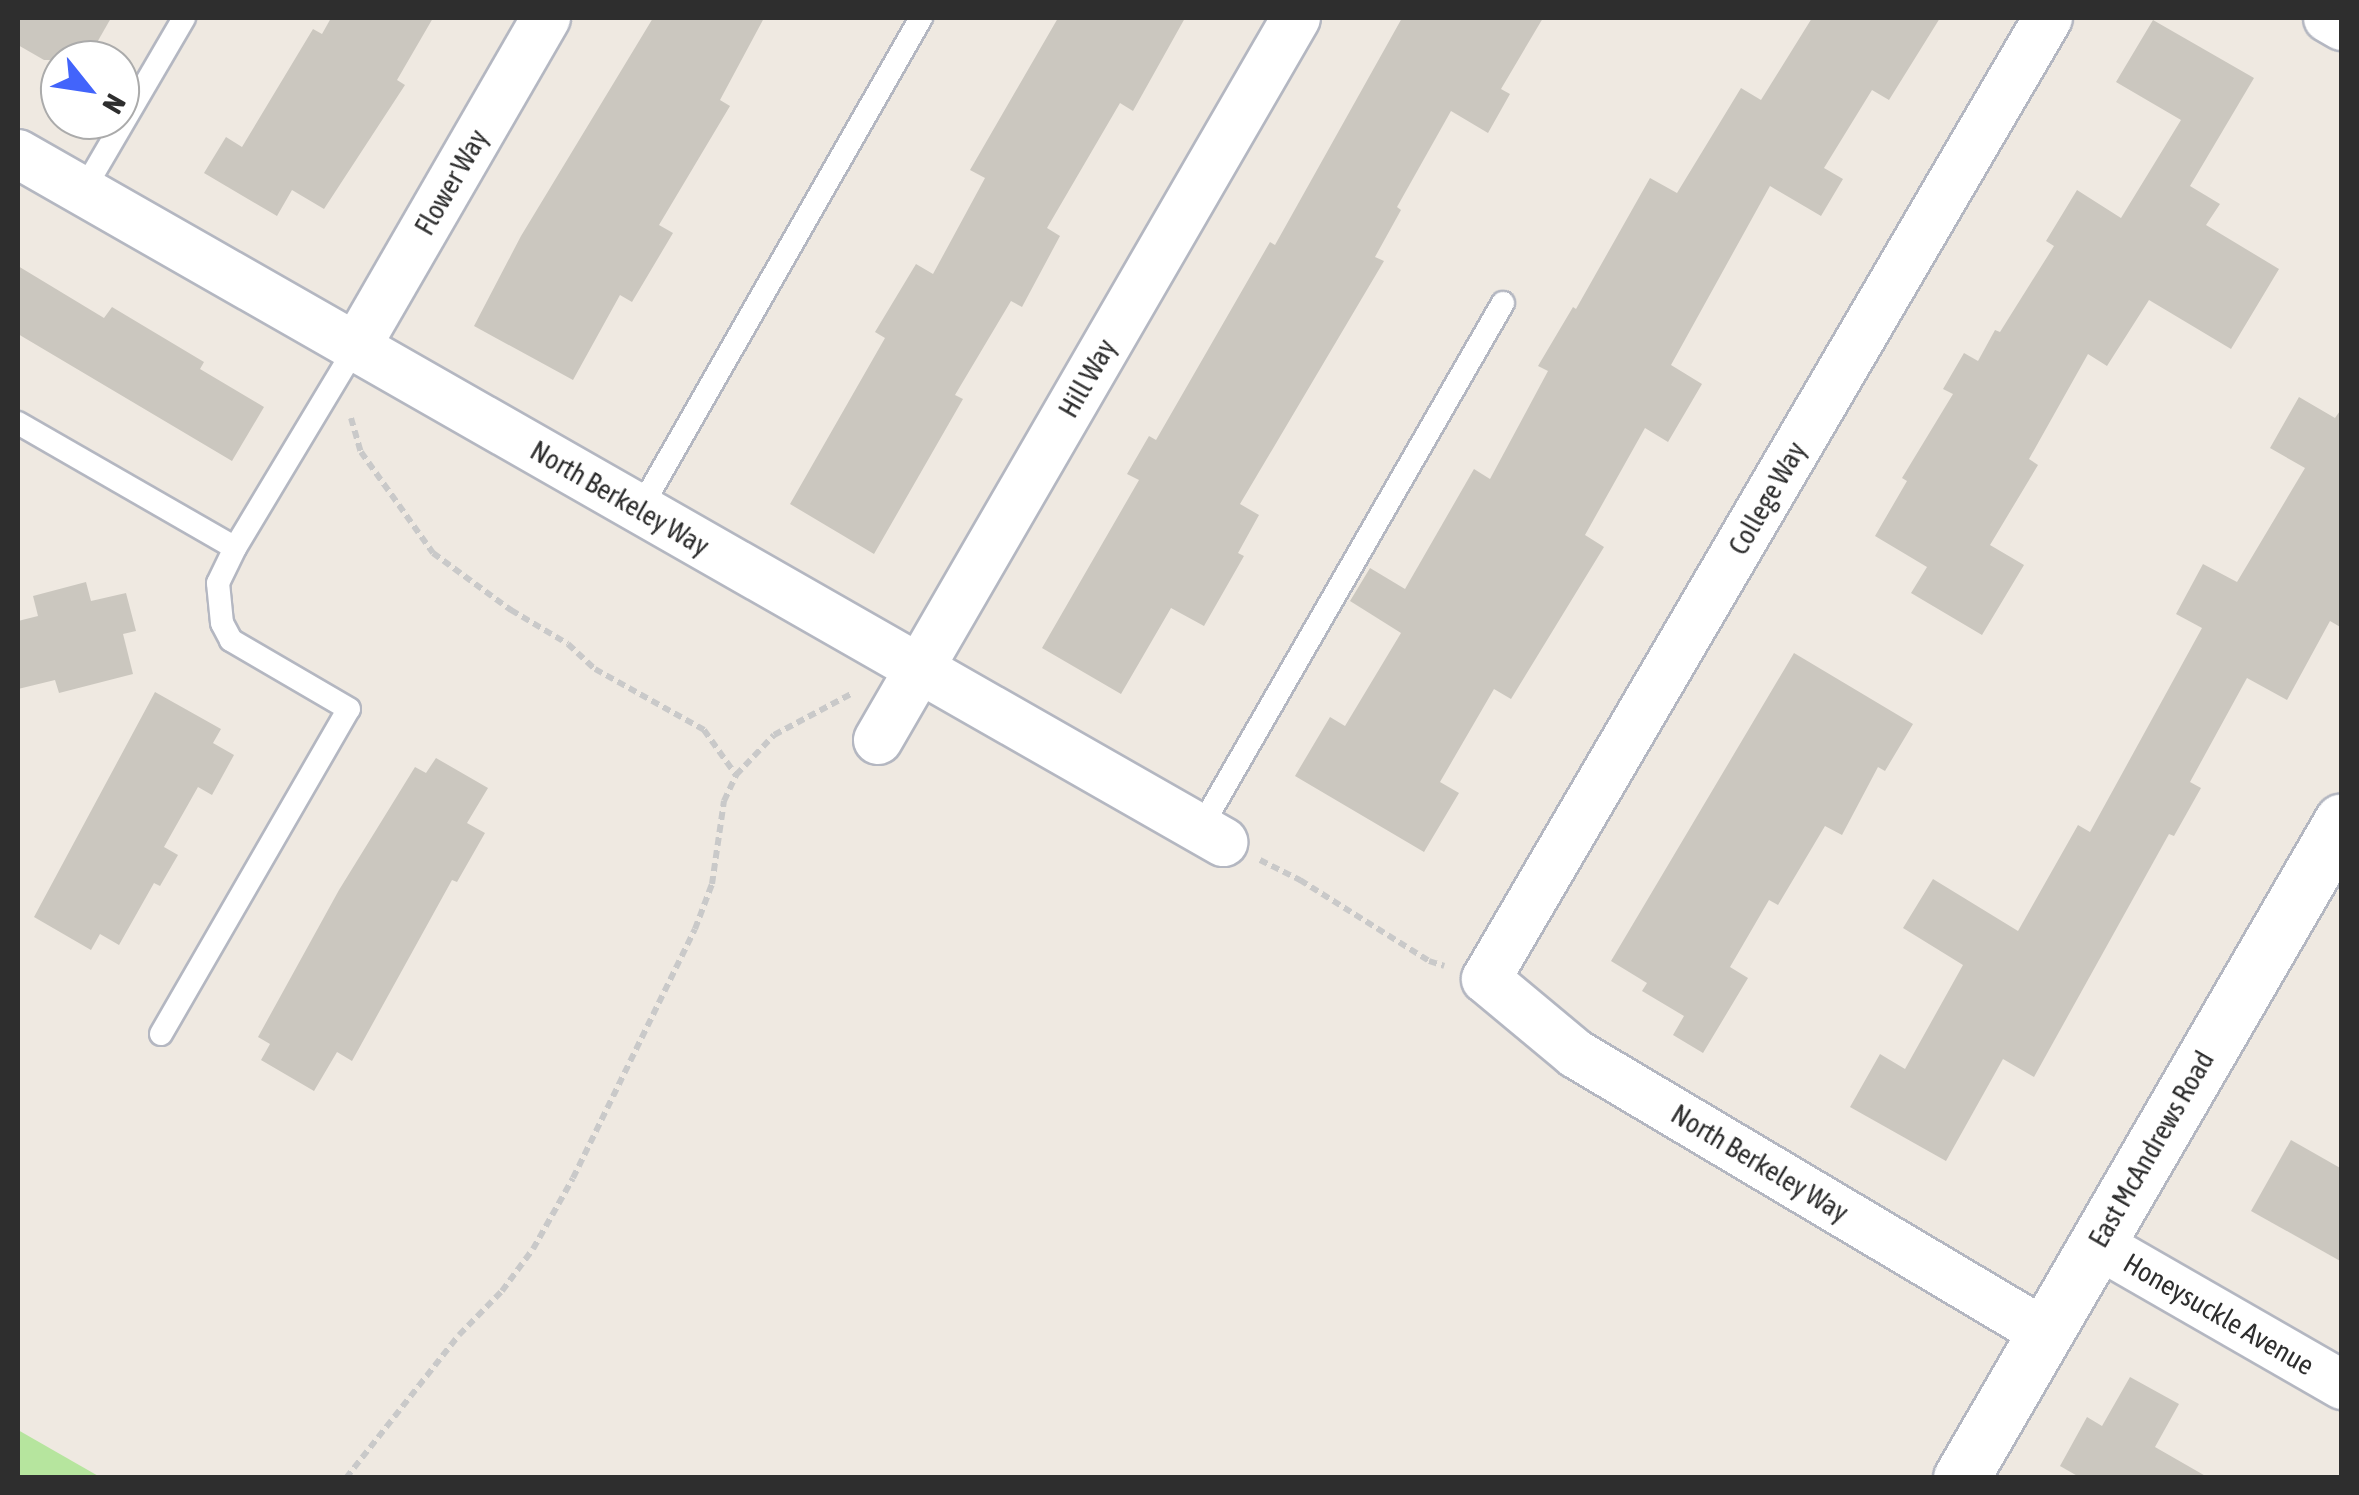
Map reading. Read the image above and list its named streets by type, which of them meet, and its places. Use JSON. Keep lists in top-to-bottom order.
{
  "streets": {
    "main road": ["East McAndrews Road"],
    "street": [
      "Flower Way",
      "Hill Way",
      "North Berkeley Way",
      "College Way",
      "Honeysuckle Avenue"
    ]
  },
  "crossings": [
    ["Flower Way", "North Berkeley Way"],
    ["Hill Way", "North Berkeley Way"],
    ["North Berkeley Way", "College Way"],
    ["North Berkeley Way", "East McAndrews Road"],
    ["East McAndrews Road", "Honeysuckle Avenue"]
  ],
  "north": "bottom right"
}
